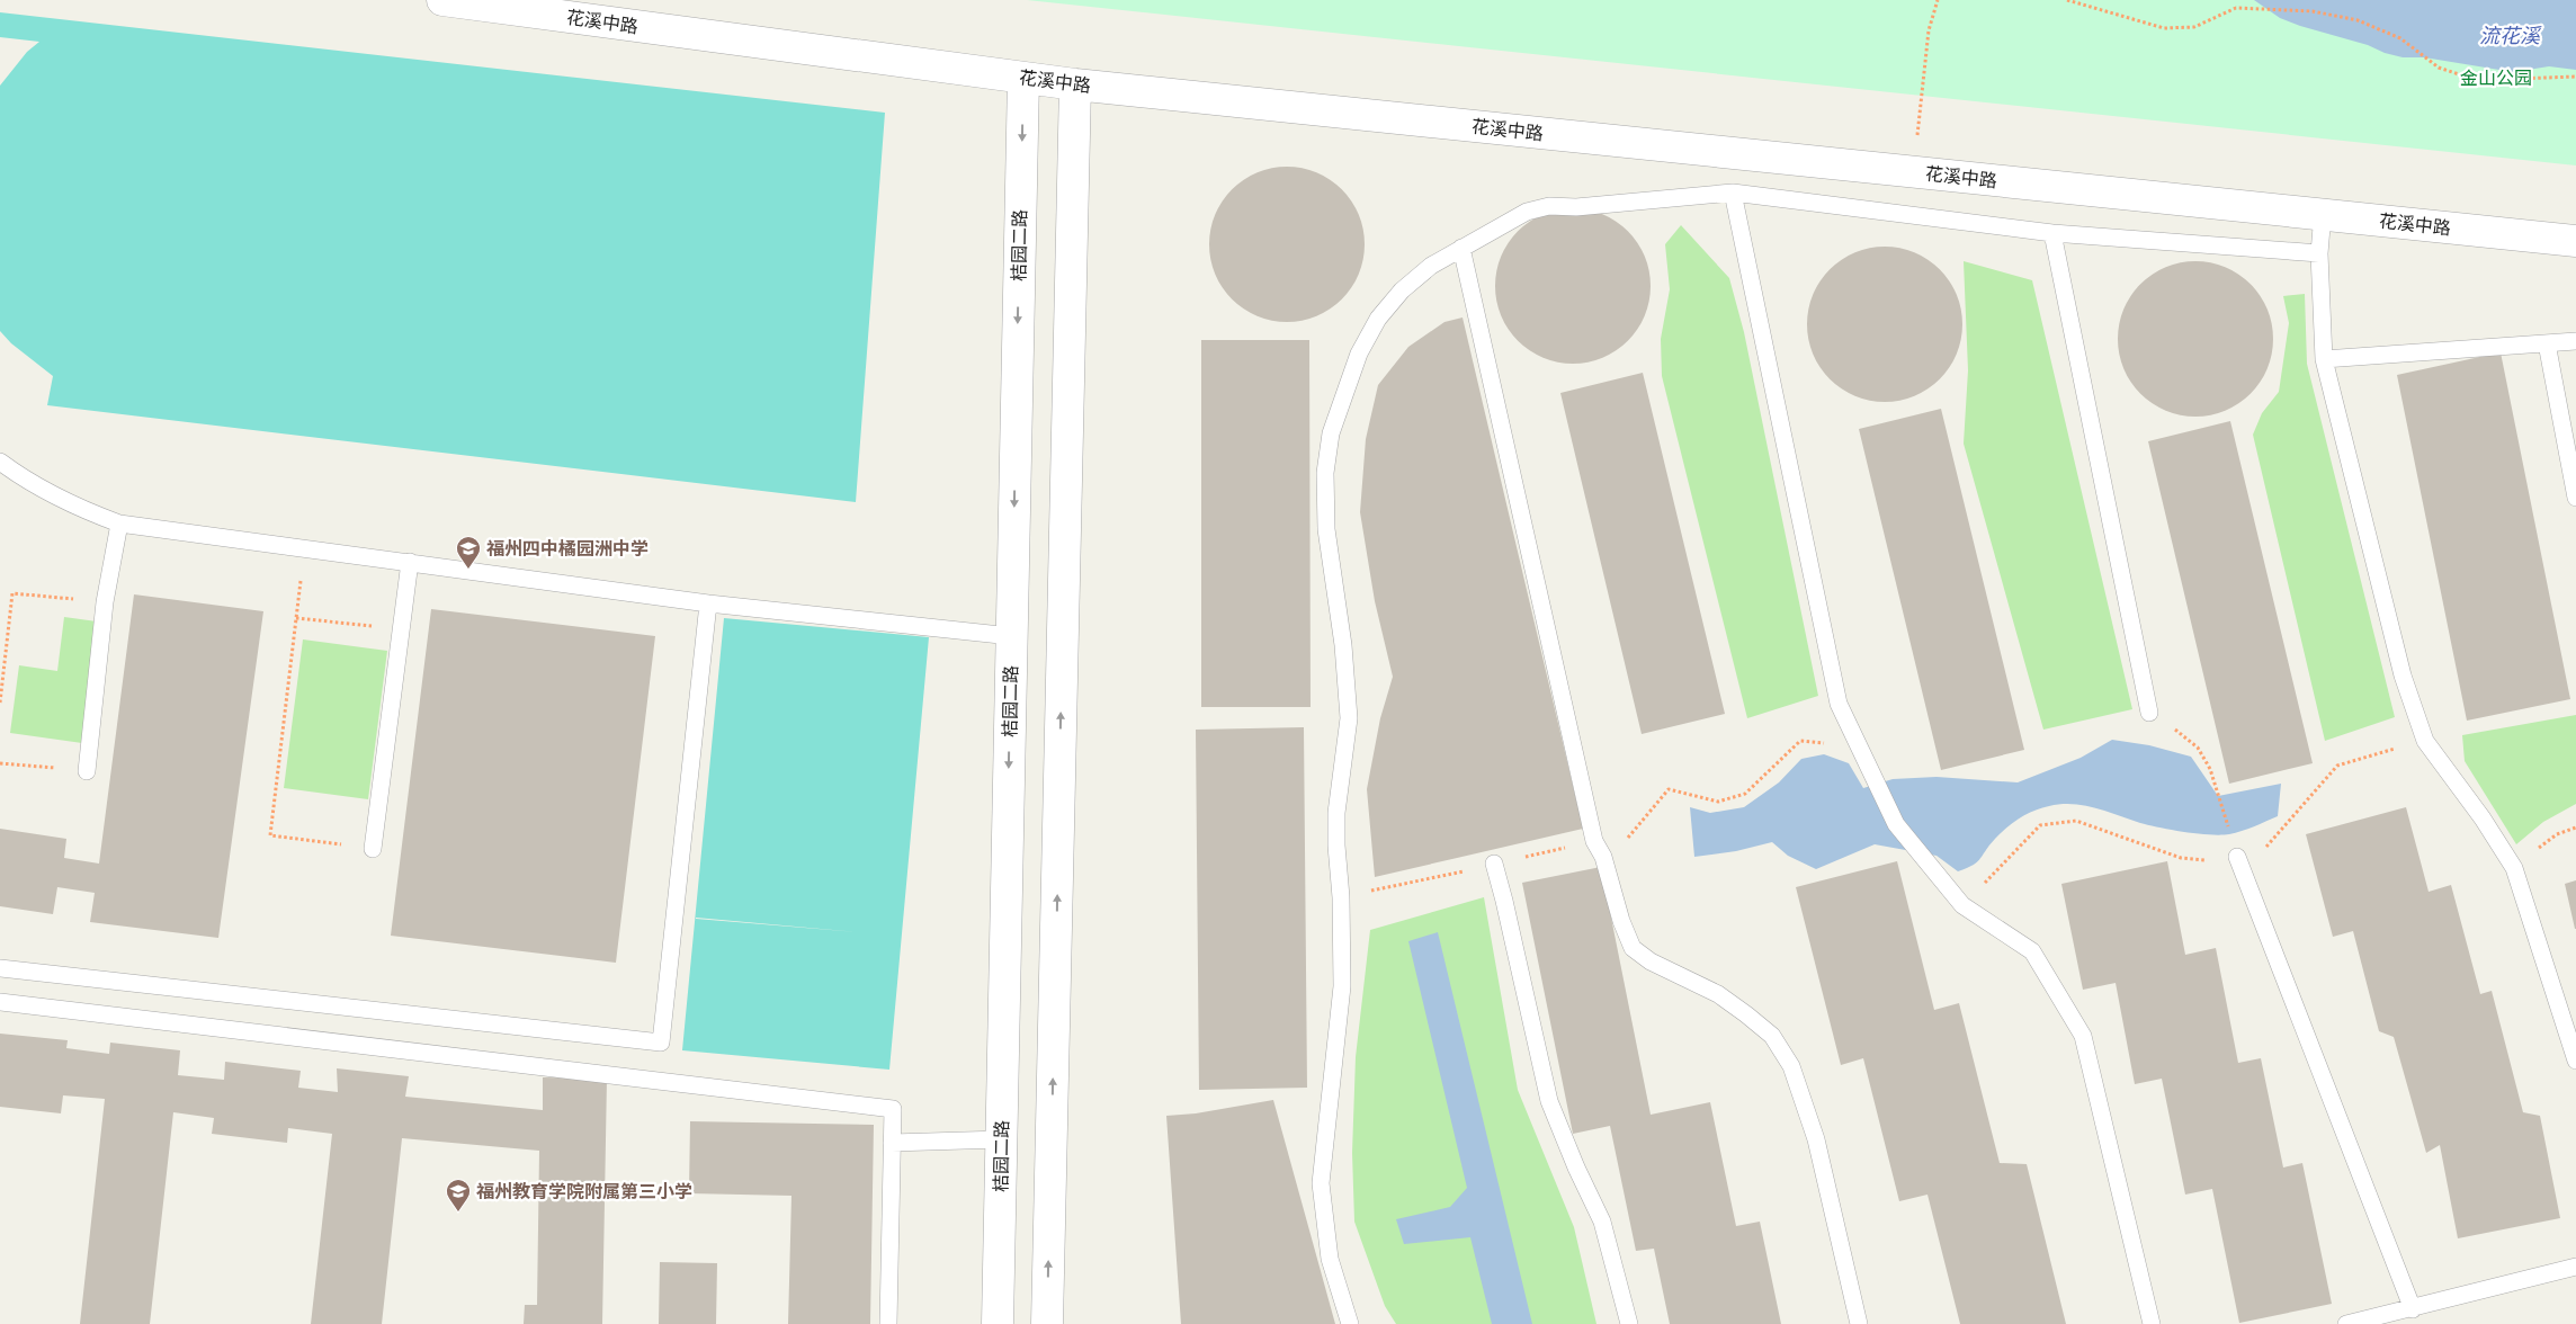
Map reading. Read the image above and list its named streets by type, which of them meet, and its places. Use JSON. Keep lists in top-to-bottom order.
{
  "streets": {
    "street": ["花溪中路", "桔园二路"]
  },
  "crossings": [
    ["花溪中路", "桔园二路"]
  ],
  "water": ["流花溪"],
  "parks": ["金山公园"],
  "places": {
    "school or university": ["福州四中橘园洲中学", "福州教育学院附属第三小学"]
  }
}
